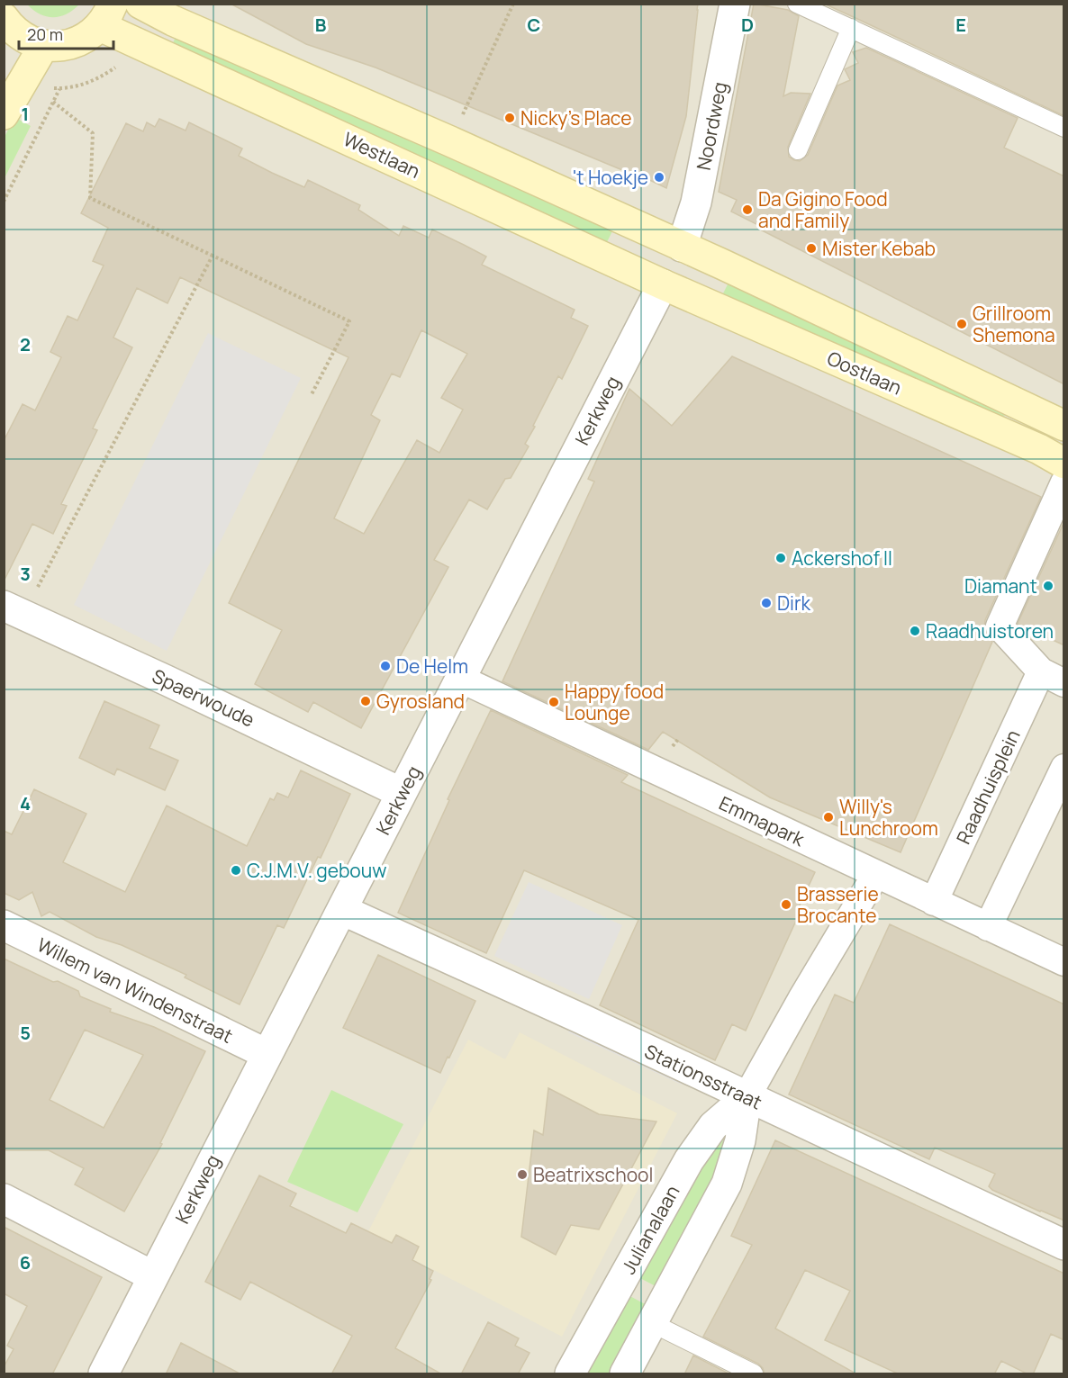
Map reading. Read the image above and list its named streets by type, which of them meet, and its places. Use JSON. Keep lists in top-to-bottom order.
{
  "streets": {
    "main road": ["Westlaan", "Oostlaan"],
    "street": [
      "Noordweg",
      "Kerkweg",
      "Spaerwoude",
      "Raadhuisplein",
      "Emmapark",
      "Willem van Windenstraat",
      "Stationsstraat",
      "Julianalaan"
    ]
  },
  "crossings": [
    ["Noordweg", "Westlaan"],
    ["Noordweg", "Oostlaan"],
    ["Westlaan", "Oostlaan"],
    ["Westlaan", "Kerkweg"],
    ["Oostlaan", "Kerkweg"],
    ["Kerkweg", "Spaerwoude"],
    ["Kerkweg", "Emmapark"],
    ["Kerkweg", "Willem van Windenstraat"],
    ["Kerkweg", "Stationsstraat"],
    ["Raadhuisplein", "Emmapark"],
    ["Emmapark", "Julianalaan"],
    ["Stationsstraat", "Julianalaan"]
  ],
  "places": [
    "Nicky's Place",
    "'t Hoekje",
    "Da Gigino Food and Family",
    "Mister Kebab",
    "Grillroom Shemona",
    "Ackershof II",
    "Diamant",
    "Dirk",
    "Raadhuistoren",
    "De Helm",
    "Gyrosland",
    "Happy food Lounge",
    "Willy's Lunchroom",
    "C.J.M.V. gebouw",
    "Brasserie Brocante",
    "Beatrixschool"
  ],
  "scale_bar": "20 m",
  "grid": {
    "columns": [
      "B",
      "C",
      "D",
      "E"
    ],
    "rows": [
      "1",
      "2",
      "3",
      "4",
      "5",
      "6"
    ]
  }
}
